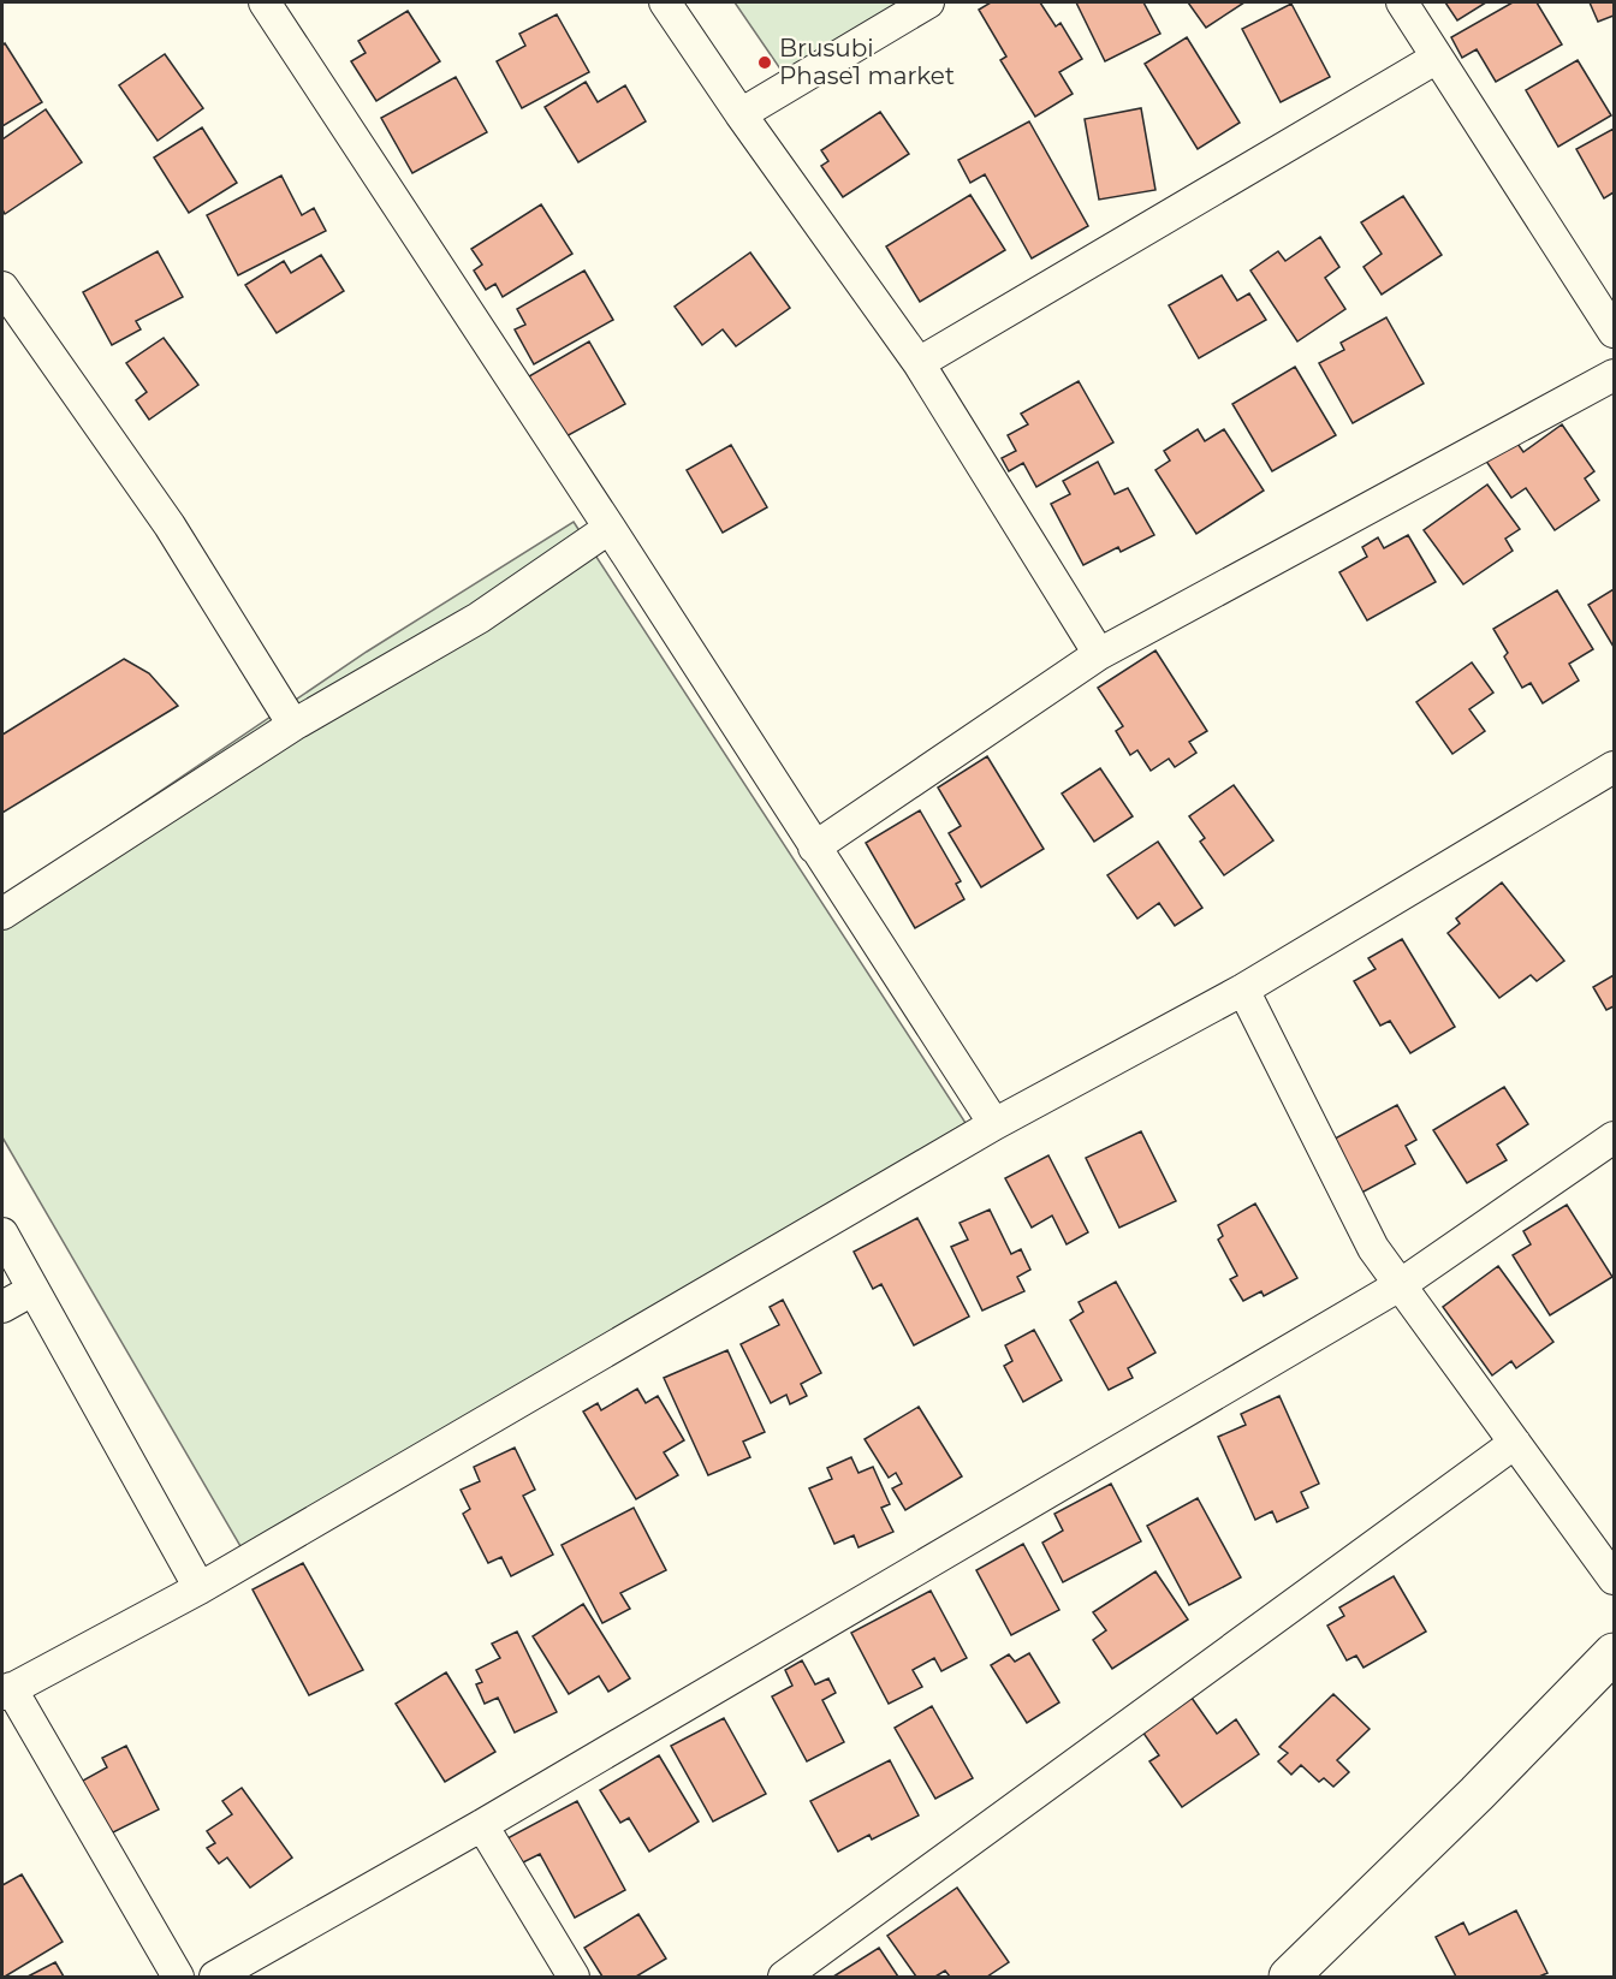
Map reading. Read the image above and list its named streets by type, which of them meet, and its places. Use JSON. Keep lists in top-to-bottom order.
{
  "places": ["Brusubi Phase1 market"]
}
